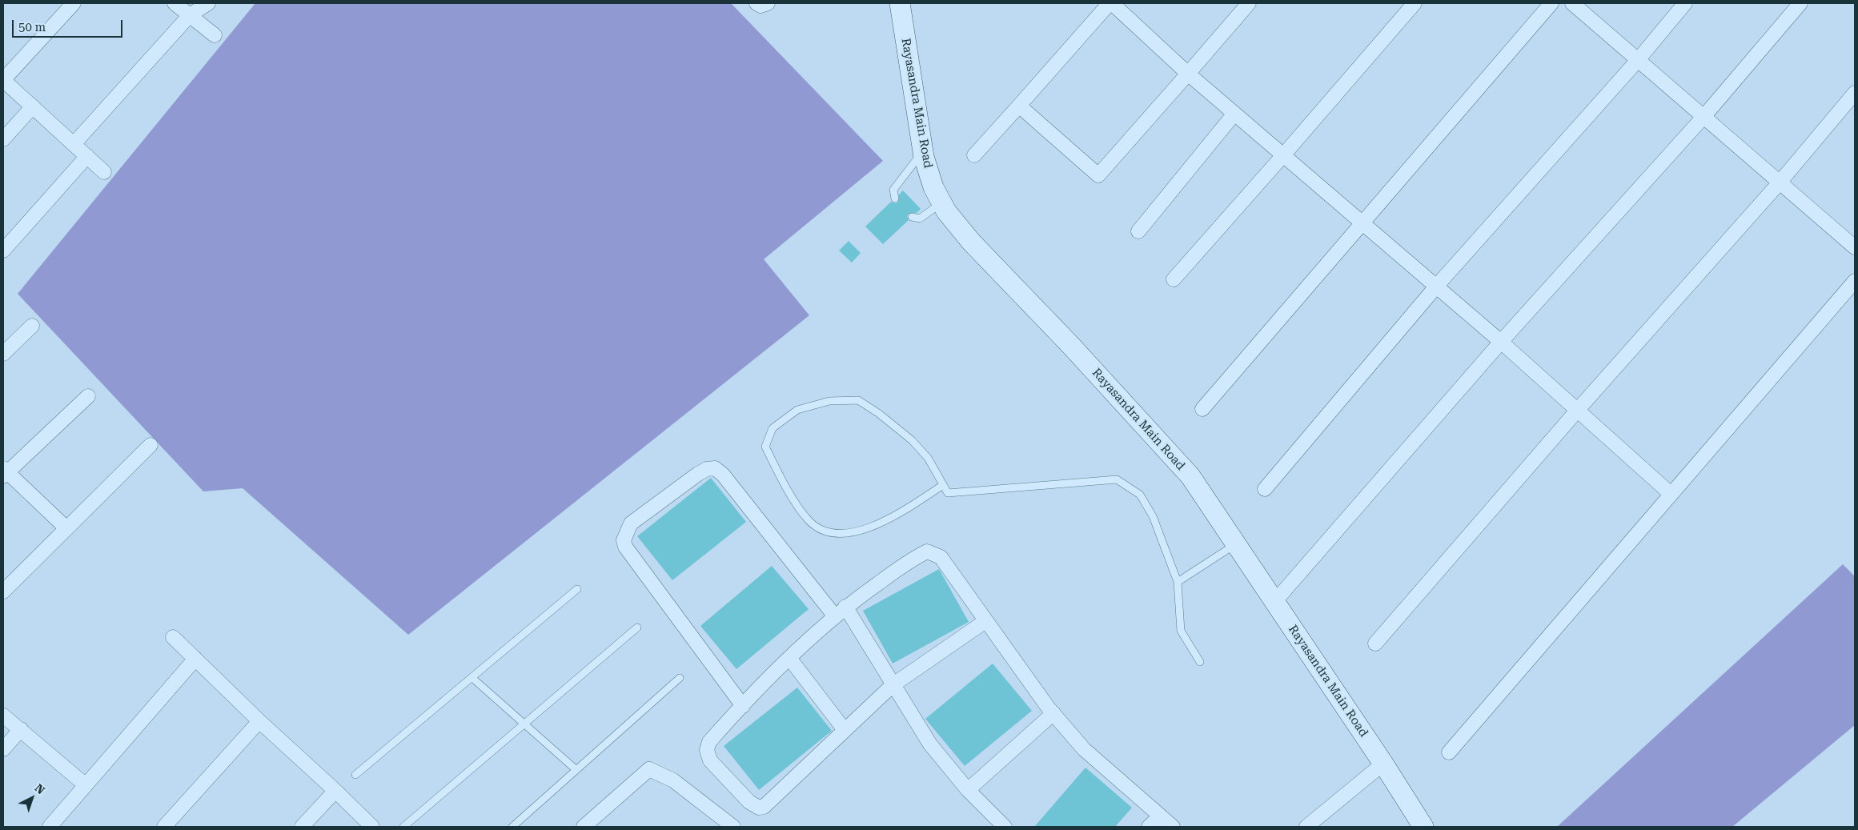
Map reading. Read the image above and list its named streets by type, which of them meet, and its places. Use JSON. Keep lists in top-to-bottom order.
{
  "streets": {
    "street": ["Rayasandra Main Road"]
  },
  "scale_bar": "50 m",
  "north": "top right"
}
